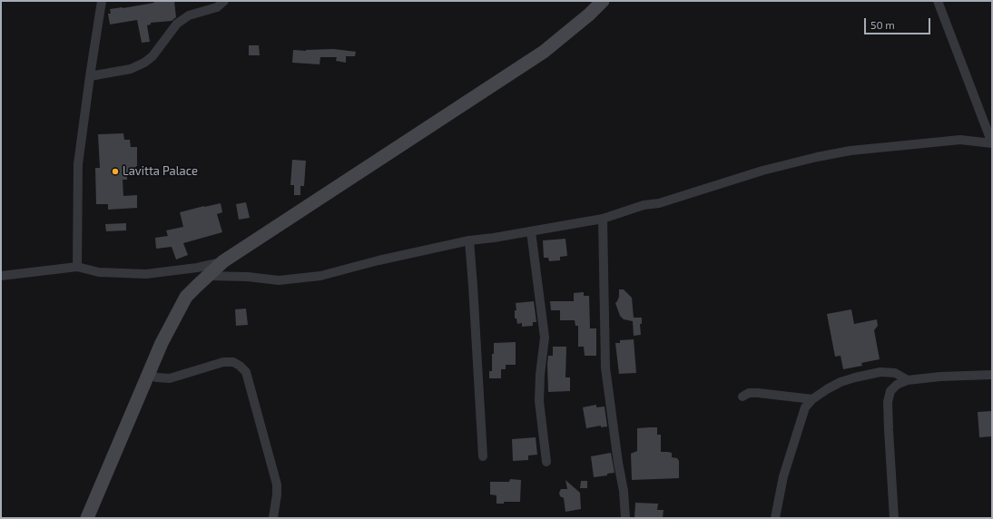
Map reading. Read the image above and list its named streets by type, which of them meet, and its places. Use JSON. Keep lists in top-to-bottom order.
{
  "places": ["Lavitta Palace"],
  "scale_bar": "50 m"
}
